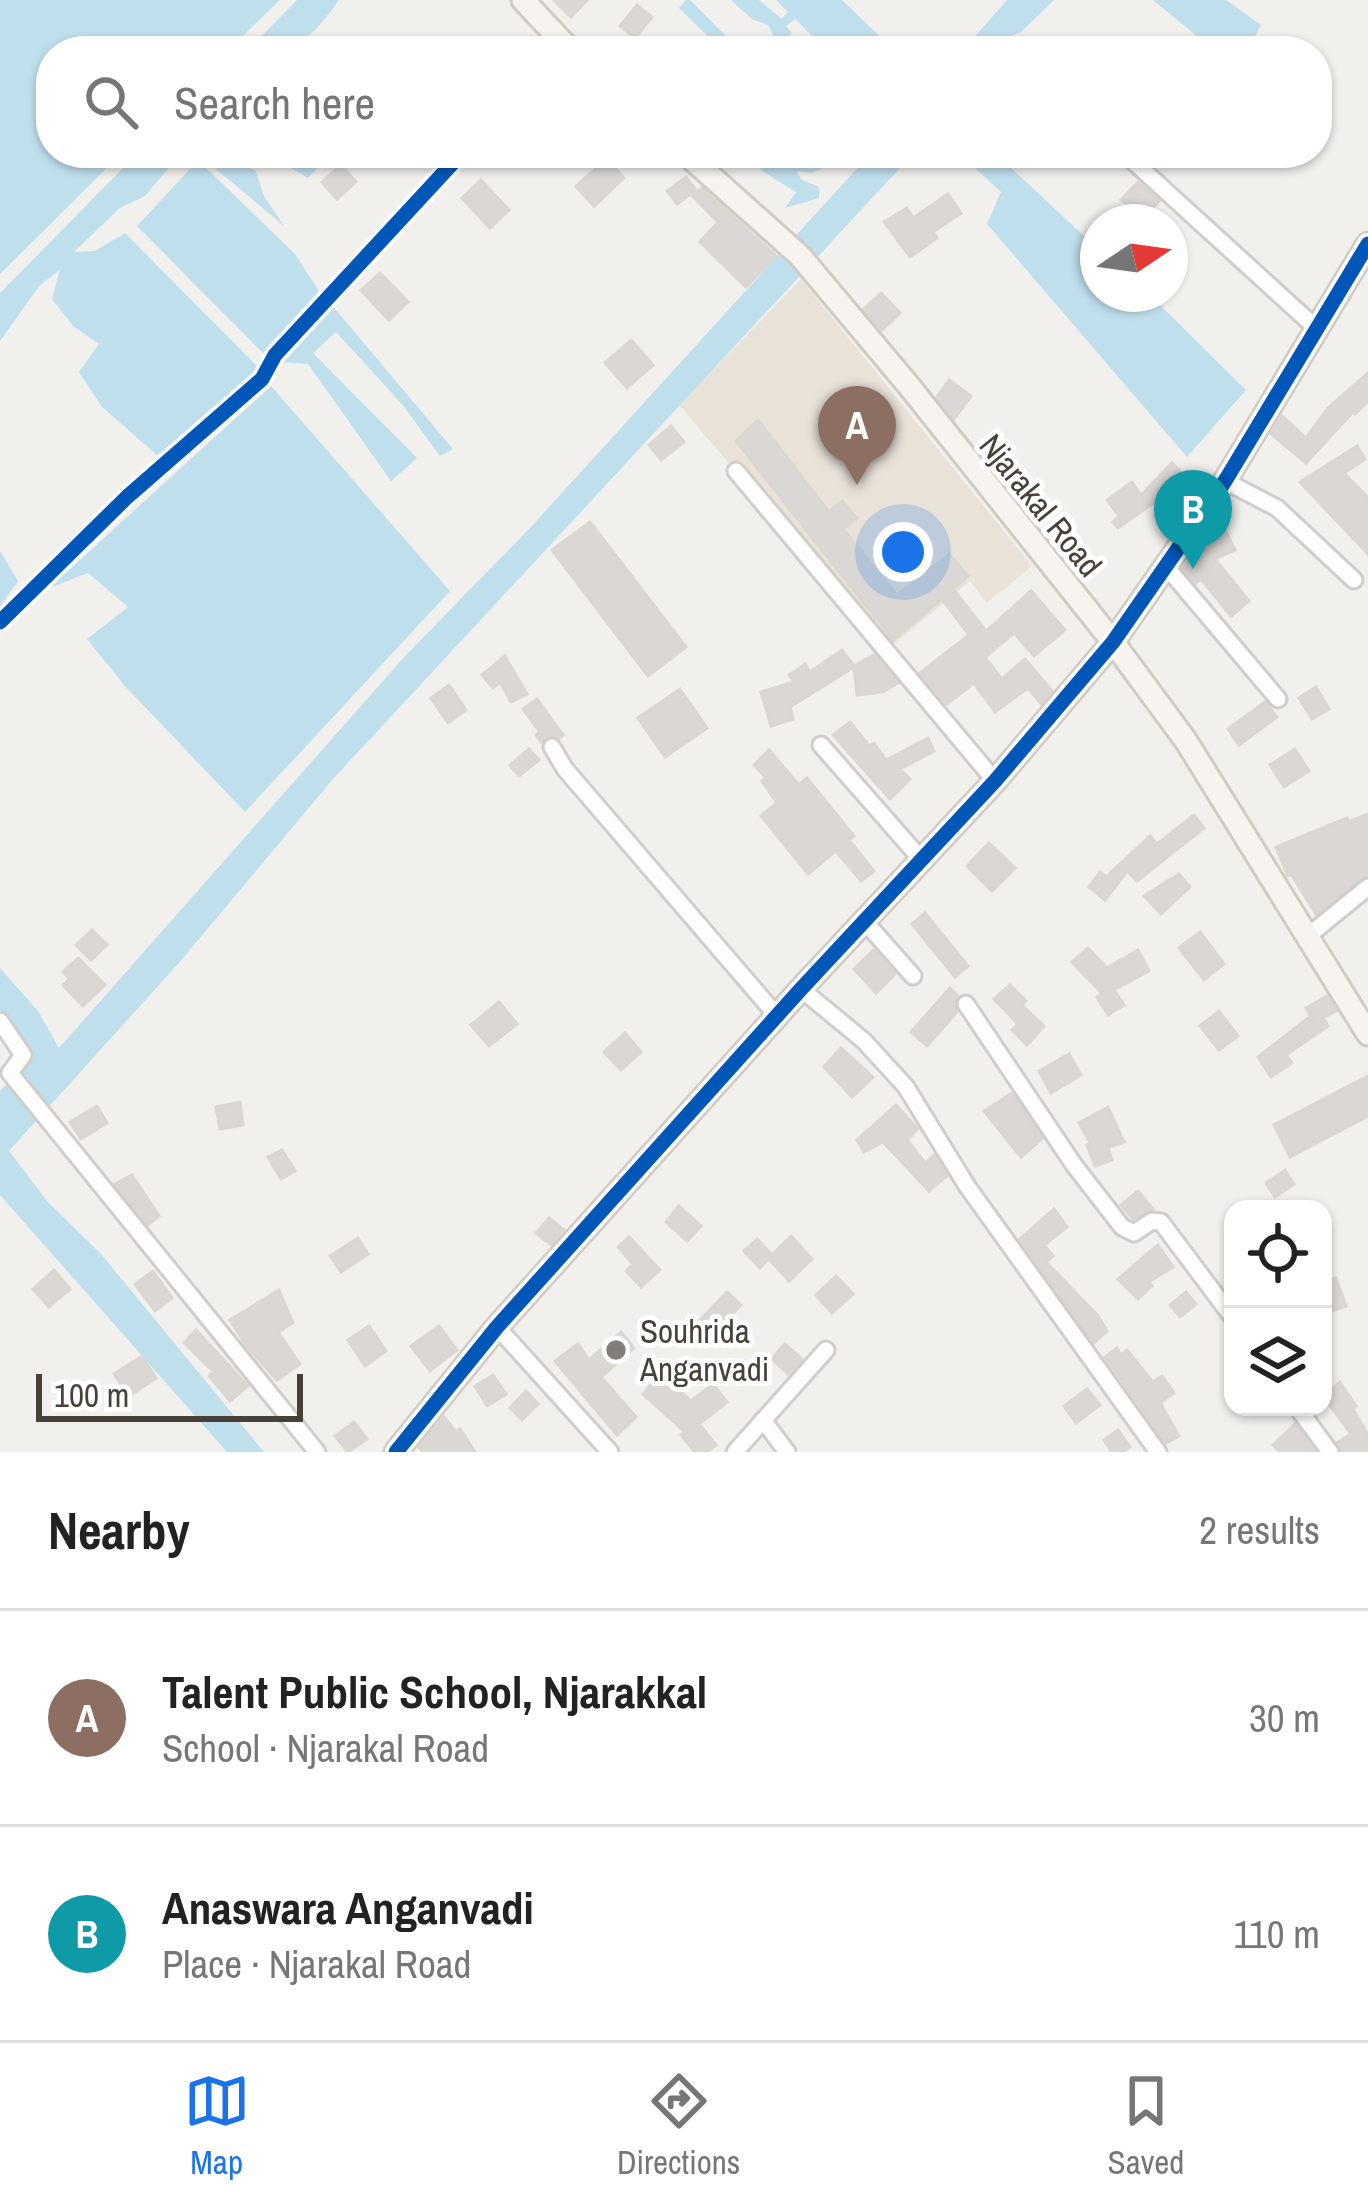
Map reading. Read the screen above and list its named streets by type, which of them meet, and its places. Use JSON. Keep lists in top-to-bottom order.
{
  "streets": {
    "street": ["Njarakal Road"]
  },
  "places": ["Souhrida Anganvadi"],
  "scale_bar": "100 m",
  "north": "right",
  "page": {
    "search": "Search here",
    "pins": ["A", "B"],
    "scale": "100 m",
    "heading": ["Nearby", "2 results"],
    "list": [
      {
        "mark": "A",
        "name": "Talent Public School, Njarakkal",
        "note": "School · Njarakal Road",
        "value": "30 m"
      },
      {
        "mark": "B",
        "name": "Anaswara Anganvadi",
        "note": "Place · Njarakal Road",
        "value": "110 m"
      }
    ],
    "nav": ["Map", "Directions", "Saved"]
  }
}
